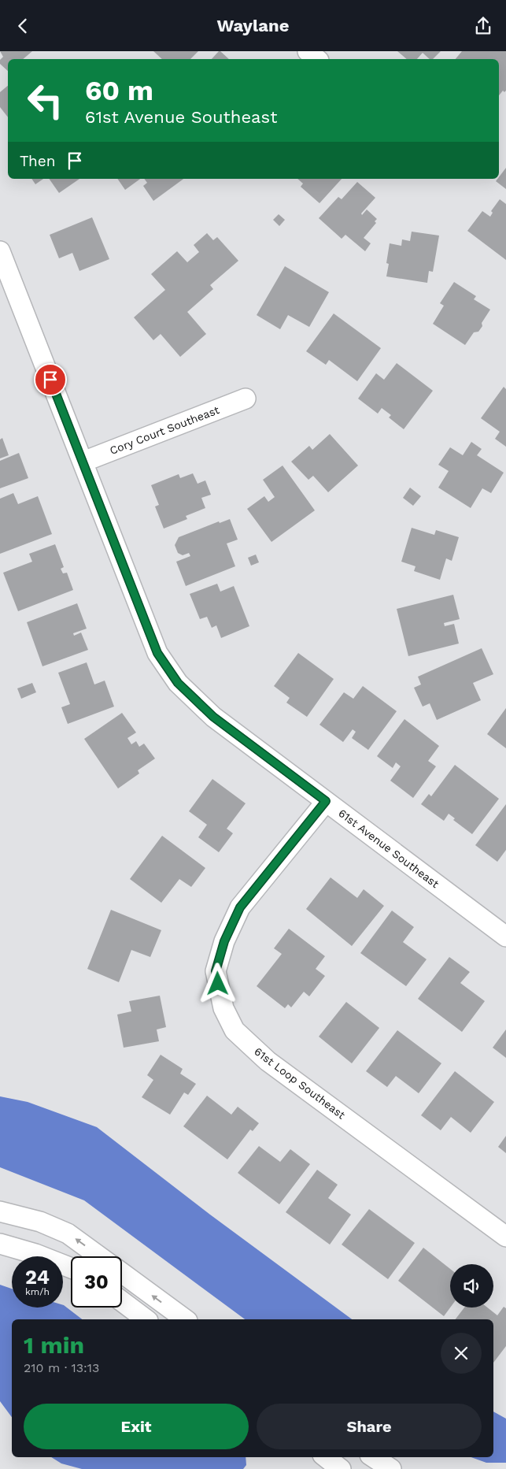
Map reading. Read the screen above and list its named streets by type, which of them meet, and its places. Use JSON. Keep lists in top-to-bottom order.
{
  "streets": {
    "street": ["Cory Court Southeast", "61st Avenue Southeast", "61st Loop Southeast"]
  },
  "crossings": [
    ["Cory Court Southeast", "61st Avenue Southeast"],
    ["61st Avenue Southeast", "61st Loop Southeast"]
  ],
  "page": {
    "header": "Waylane",
    "turn": ["60 m", "61st Avenue Southeast"],
    "then": "Then",
    "speed": "24 km/h",
    "limit": "30",
    "heading": ["1 min", "210 m · 13:13"],
    "buttons": ["Exit", "Share"]
  }
}
